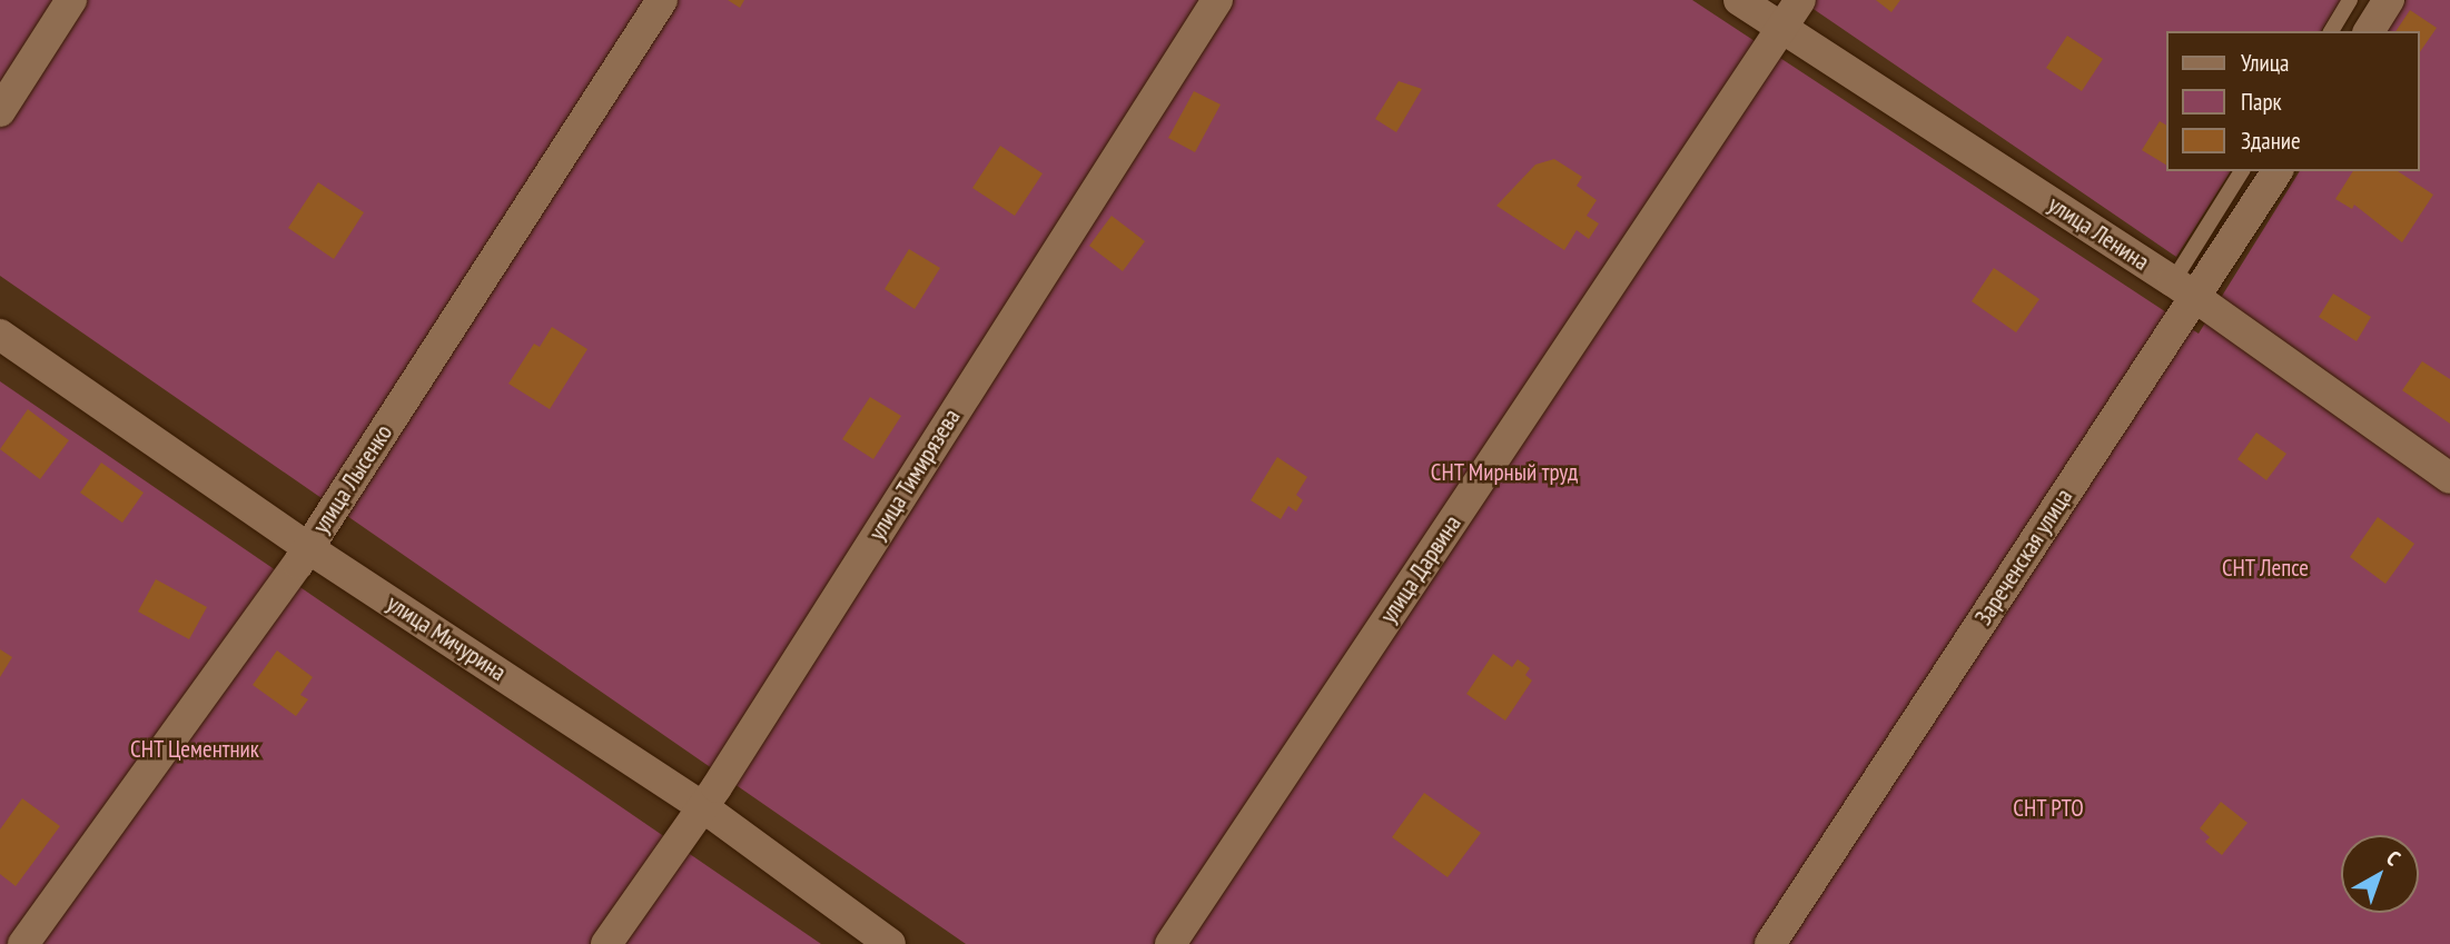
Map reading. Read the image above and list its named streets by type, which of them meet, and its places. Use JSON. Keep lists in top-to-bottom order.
{
  "streets": {
    "street": [
      "улица Ленина",
      "улица Тимирязева",
      "улица Лысенко",
      "Зареченская улица",
      "улица Дарвина",
      "улица Мичурина"
    ]
  },
  "crossings": [
    ["улица Ленина", "Зареченская улица"],
    ["улица Ленина", "улица Дарвина"],
    ["улица Тимирязева", "улица Мичурина"],
    ["улица Лысенко", "улица Мичурина"]
  ],
  "parks": [
    "СНТ Мирный труд",
    "СНТ Лепсе",
    "СНТ Цементник",
    "СНТ РТО"
  ],
  "legend": ["Улица", "Парк", "Здание"],
  "north": "top right"
}
